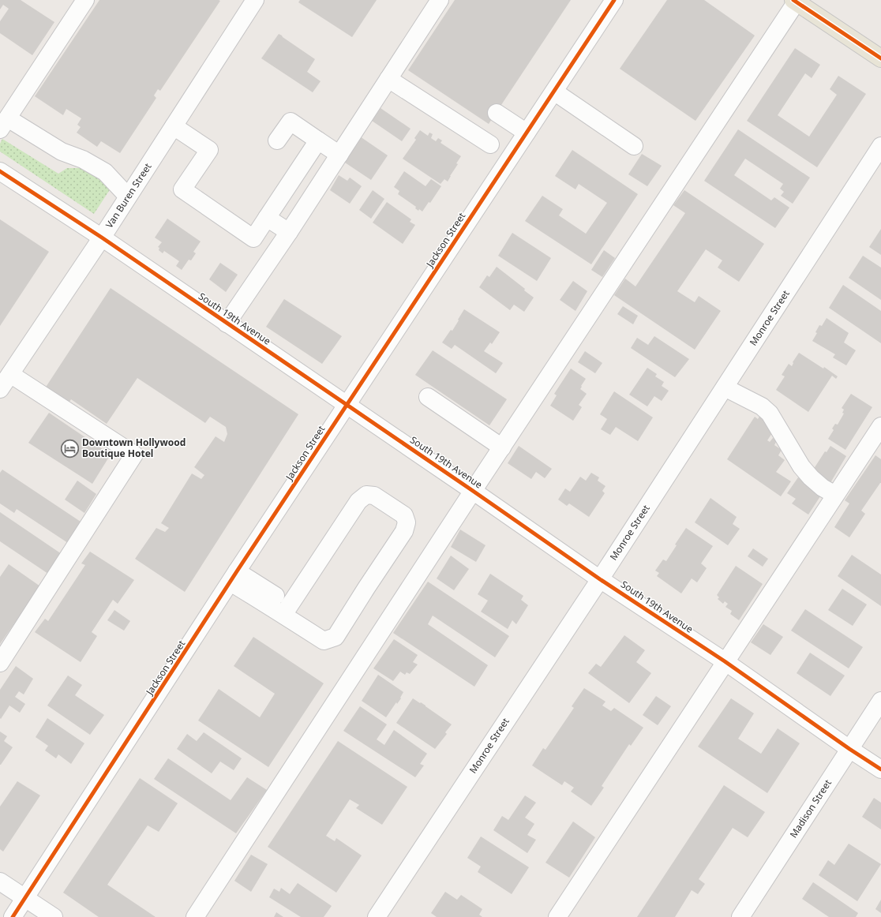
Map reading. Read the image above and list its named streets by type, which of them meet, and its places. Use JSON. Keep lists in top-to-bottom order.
{
  "streets": {
    "street": [
      "Van Buren Street",
      "Jackson Street",
      "Monroe Street",
      "South 19th Avenue",
      "Madison Street"
    ]
  },
  "crossings": [
    ["Van Buren Street", "South 19th Avenue"],
    ["Jackson Street", "South 19th Avenue"],
    ["Monroe Street", "South 19th Avenue"],
    ["South 19th Avenue", "Madison Street"]
  ],
  "places": {
    "hotel": ["Downtown Hollywood Boutique Hotel"]
  }
}
